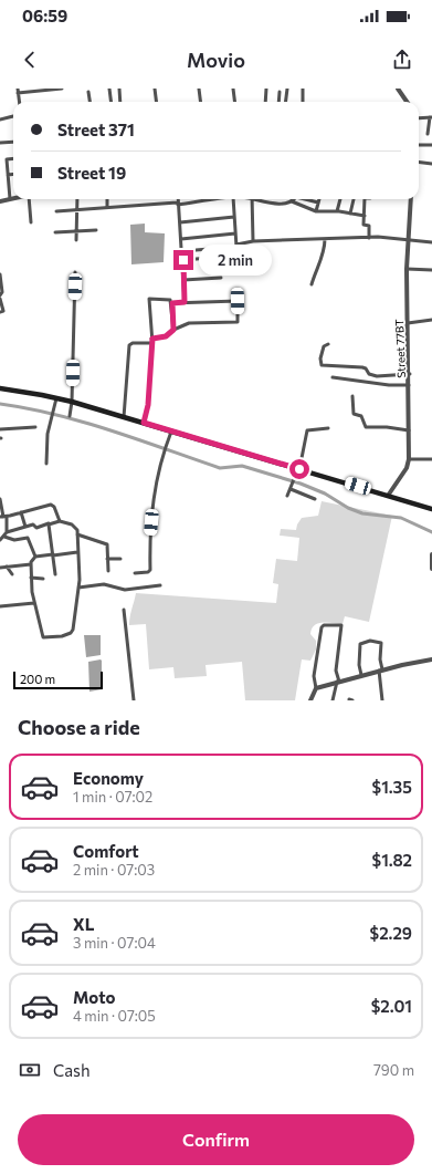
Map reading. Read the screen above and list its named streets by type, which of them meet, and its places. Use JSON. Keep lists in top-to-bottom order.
{
  "streets": {
    "street": ["Street 77BT"]
  },
  "scale_bar": "200 m",
  "page": {
    "status": "06:59",
    "header": "Movio",
    "banner": ["Street 371", "Street 19"],
    "bubble": "2 min",
    "scale": "200 m",
    "heading": "Choose a ride",
    "list": [
      {
        "name": "Economy",
        "note": "1 min · 07:02",
        "value": "$1.35"
      },
      {
        "name": "Comfort",
        "note": "2 min · 07:03",
        "value": "$1.82"
      },
      {
        "name": "XL",
        "note": "3 min · 07:04",
        "value": "$2.29"
      },
      {
        "name": "Moto",
        "note": "4 min · 07:05",
        "value": "$2.01"
      }
    ],
    "pay": ["Cash", "790 m"],
    "buttons": "Confirm"
  }
}
